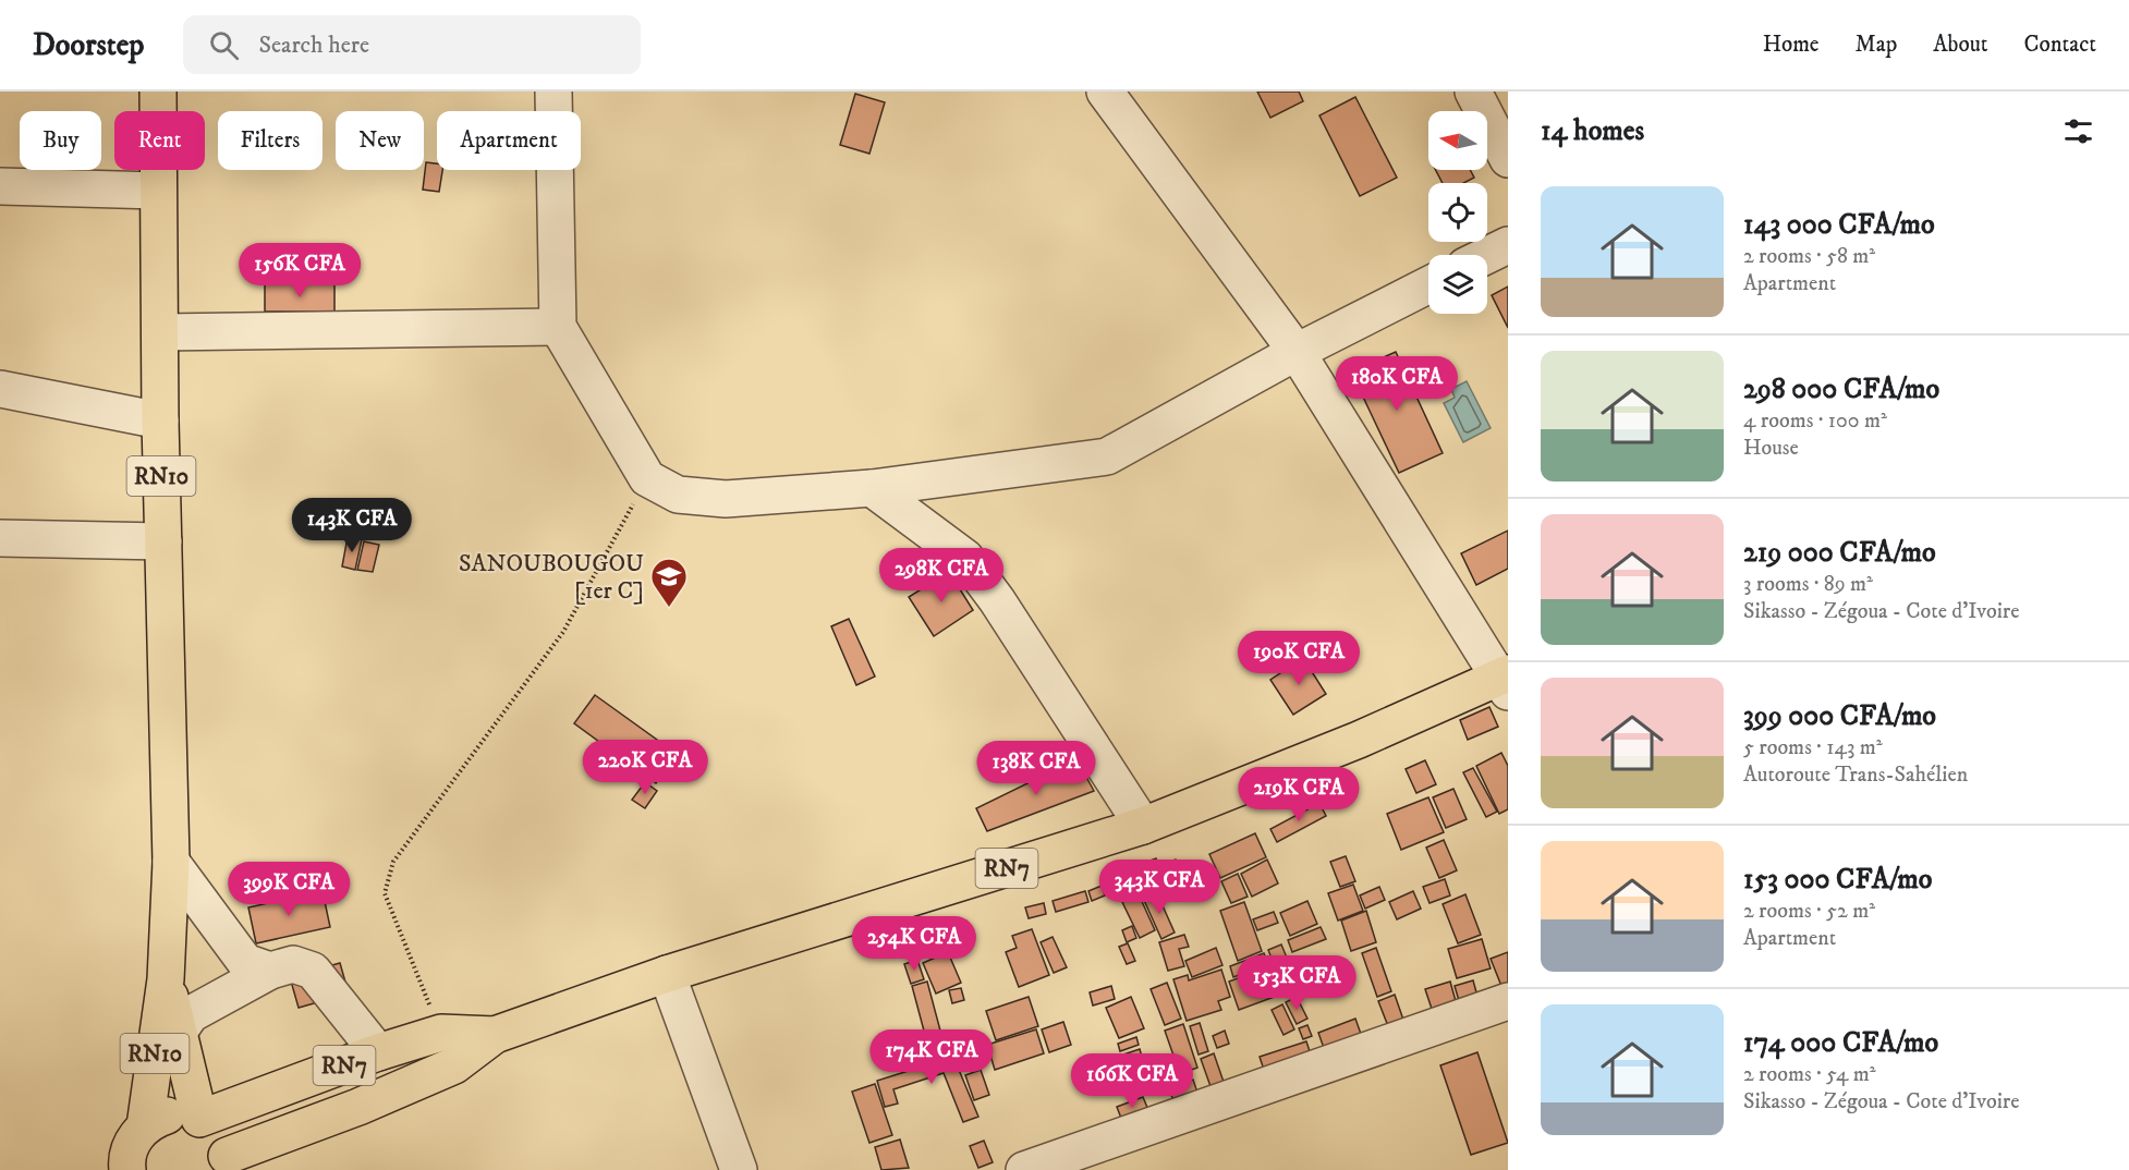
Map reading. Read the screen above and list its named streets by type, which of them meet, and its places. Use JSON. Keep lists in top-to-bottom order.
{
  "streets": {
    "highway": ["RN10", "RN7"]
  },
  "crossings": [
    ["RN10", "RN7"]
  ],
  "places": {
    "school or university": ["SANOUBOUGOU [1er C]"]
  },
  "north": "left",
  "page": {
    "header": "Doorstep",
    "search": "Search here",
    "nav": [
      "Home",
      "Map",
      "About",
      "Contact"
    ],
    "heading": "14 homes",
    "chip": [
      "Buy",
      "Rent",
      "Filters",
      "New",
      "Apartment"
    ],
    "list": [
      {
        "name": "143 000 CFA/mo",
        "note": "2 rooms · 58 m² · Apartment"
      },
      {
        "name": "298 000 CFA/mo",
        "note": "4 rooms · 100 m² · House"
      },
      {
        "name": "219 000 CFA/mo",
        "note": "3 rooms · 89 m² · Sikasso - Zégoua - Cote d'Ivoire"
      },
      {
        "name": "399 000 CFA/mo",
        "note": "5 rooms · 143 m² · Autoroute Trans-Sahélien"
      },
      {
        "name": "153 000 CFA/mo",
        "note": "2 rooms · 52 m² · Apartment"
      },
      {
        "name": "174 000 CFA/mo",
        "note": "2 rooms · 54 m² · Sikasso - Zégoua - Cote d'Ivoire"
      }
    ],
    "price": [
      "156K CFA",
      "180K CFA",
      "143K CFA",
      "298K CFA",
      "190K CFA",
      "220K CFA",
      "138K CFA",
      "219K CFA",
      "343K CFA",
      "399K CFA",
      "254K CFA",
      "153K CFA",
      "174K CFA",
      "166K CFA"
    ]
  }
}
